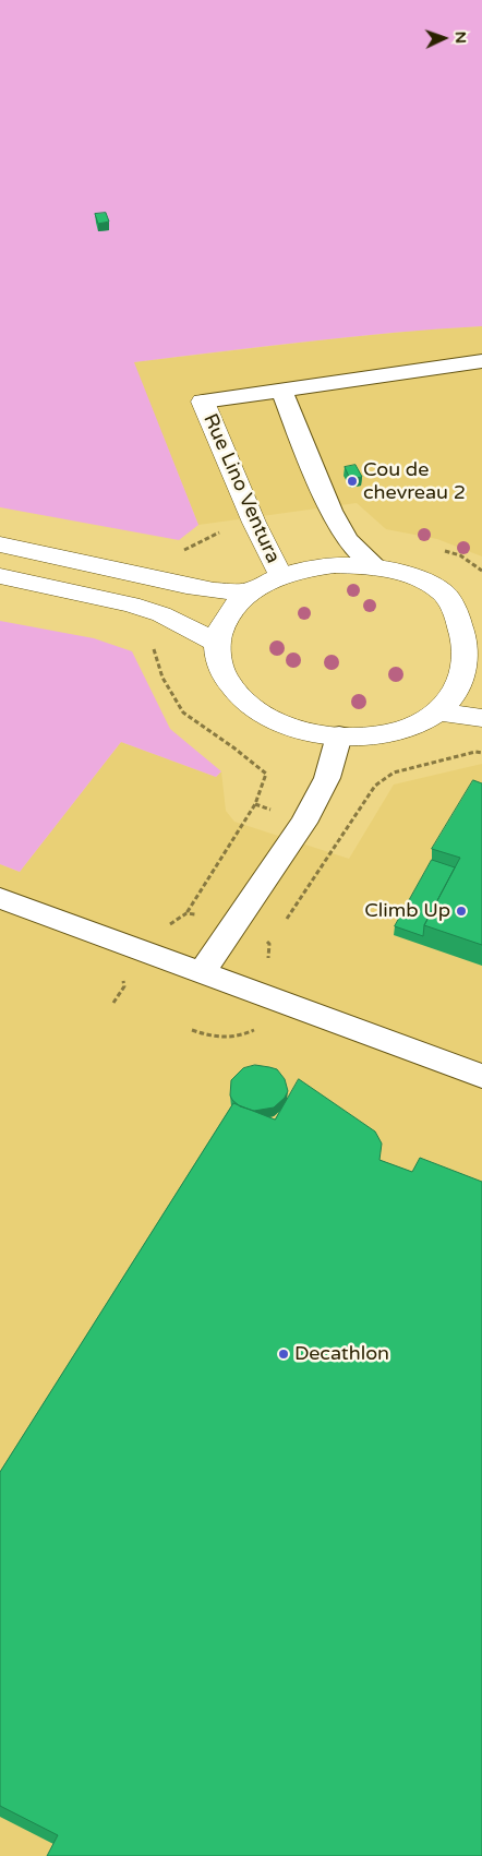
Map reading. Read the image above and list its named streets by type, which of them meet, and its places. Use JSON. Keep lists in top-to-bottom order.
{
  "streets": {
    "street": ["Rue Lino Ventura"]
  },
  "places": ["Cou de chevreau 2", "Climb Up", "Decathlon"],
  "north": "right"
}
